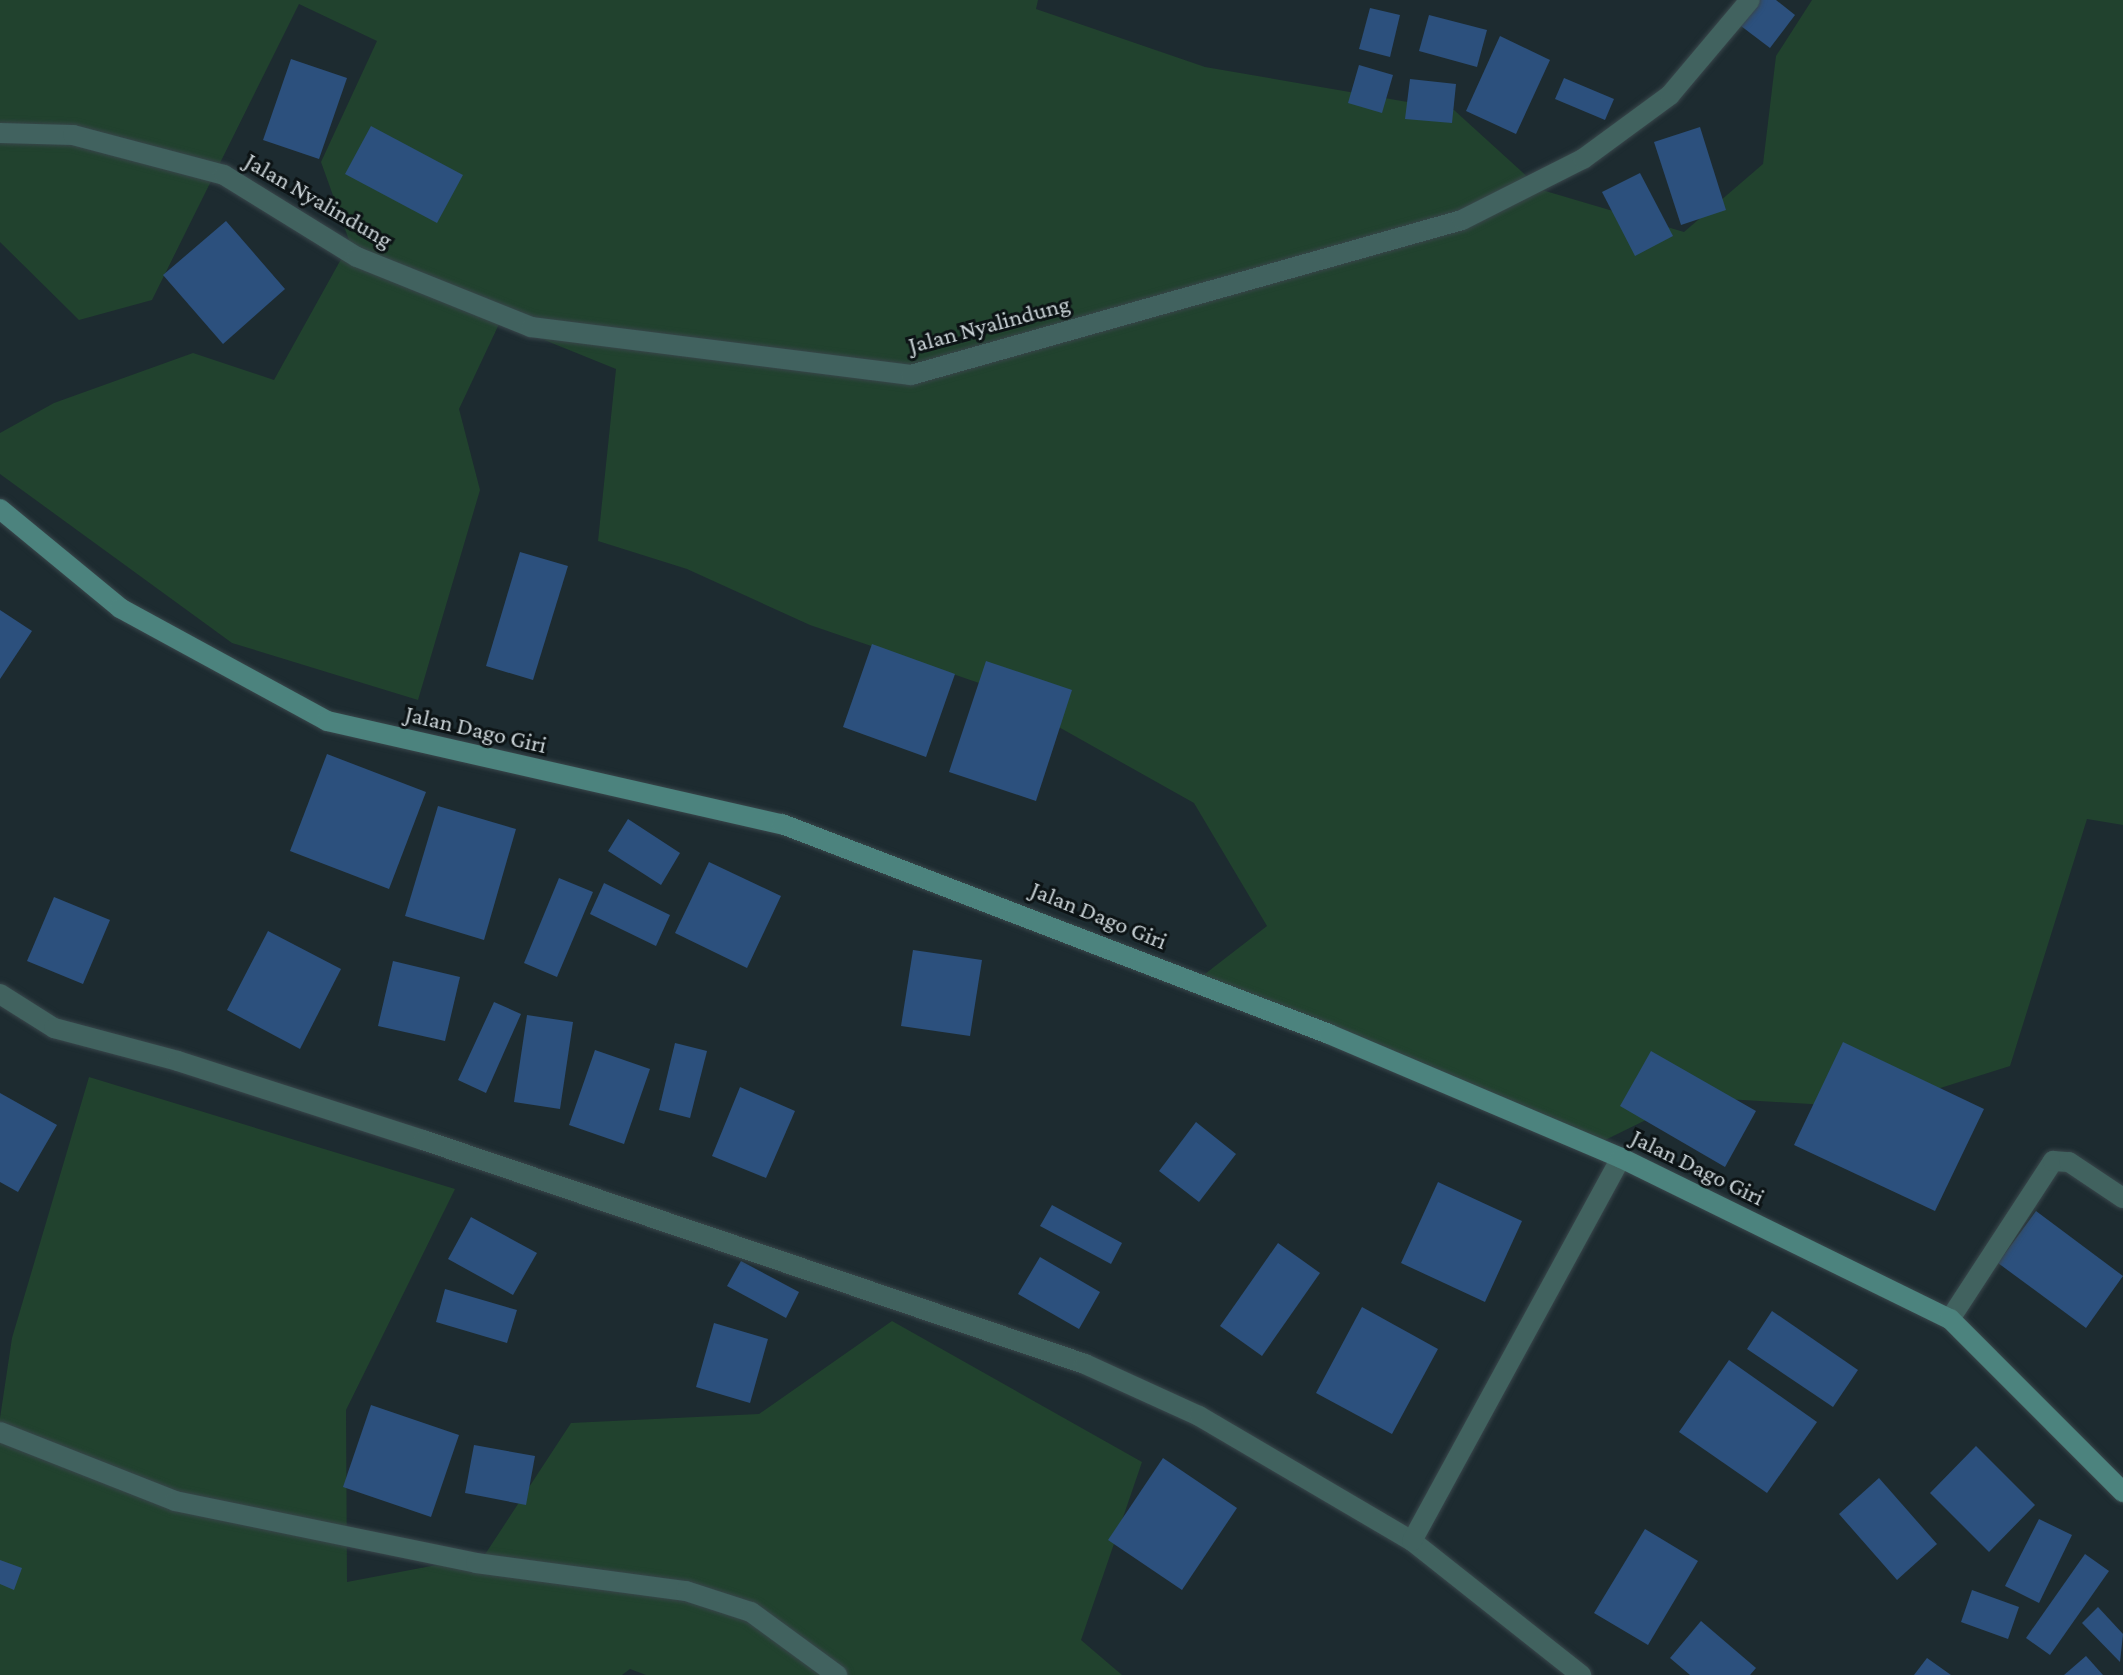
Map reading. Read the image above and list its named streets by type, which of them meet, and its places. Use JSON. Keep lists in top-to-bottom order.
{
  "streets": {
    "main road": ["Jalan Dago Giri"],
    "street": ["Jalan Nyalindung"]
  }
}
